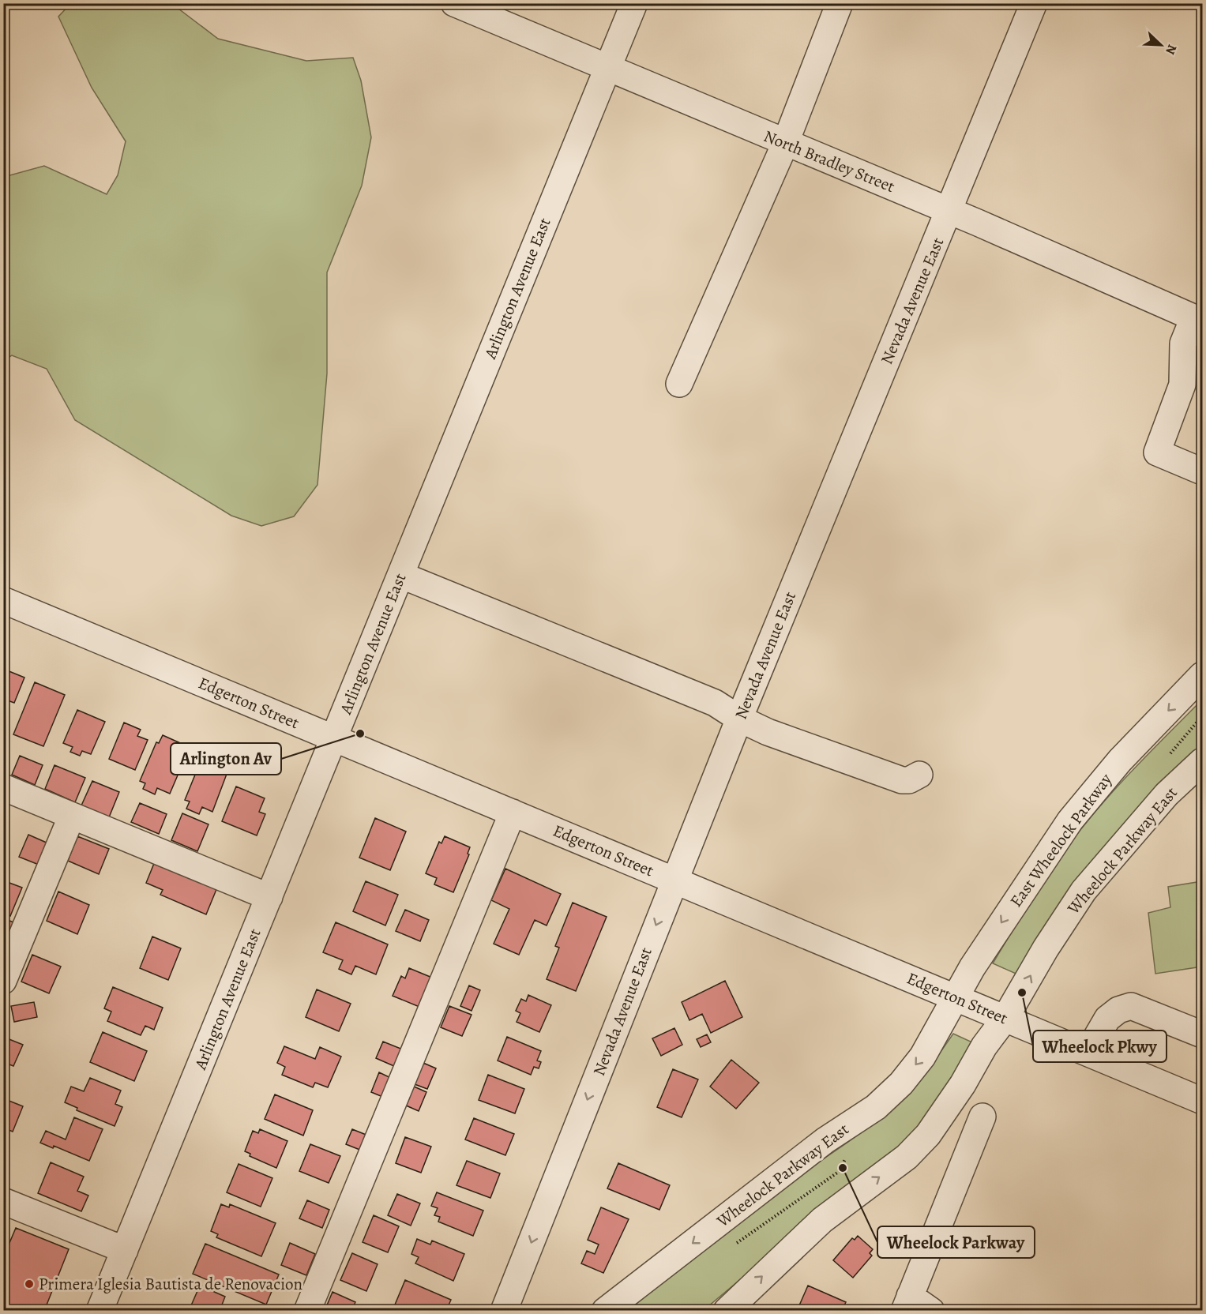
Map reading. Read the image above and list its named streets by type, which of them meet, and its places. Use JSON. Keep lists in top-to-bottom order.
{
  "streets": {
    "street": [
      "North Bradley Street",
      "Arlington Avenue East",
      "Nevada Avenue East",
      "Edgerton Street",
      "East Wheelock Parkway",
      "Wheelock Parkway East"
    ]
  },
  "crossings": [
    ["North Bradley Street", "Arlington Avenue East"],
    ["North Bradley Street", "Nevada Avenue East"],
    ["Arlington Avenue East", "Edgerton Street"],
    ["Nevada Avenue East", "Edgerton Street"],
    ["Edgerton Street", "East Wheelock Parkway"],
    ["Edgerton Street", "Wheelock Parkway East"],
    ["East Wheelock Parkway", "Wheelock Parkway East"]
  ],
  "one_way": ["East Wheelock Parkway"],
  "places": [
    "Arlington Av",
    "Wheelock Pkwy",
    "Wheelock Parkway",
    "Primera Iglesia Bautista de Renovacion"
  ],
  "north": "bottom right"
}
